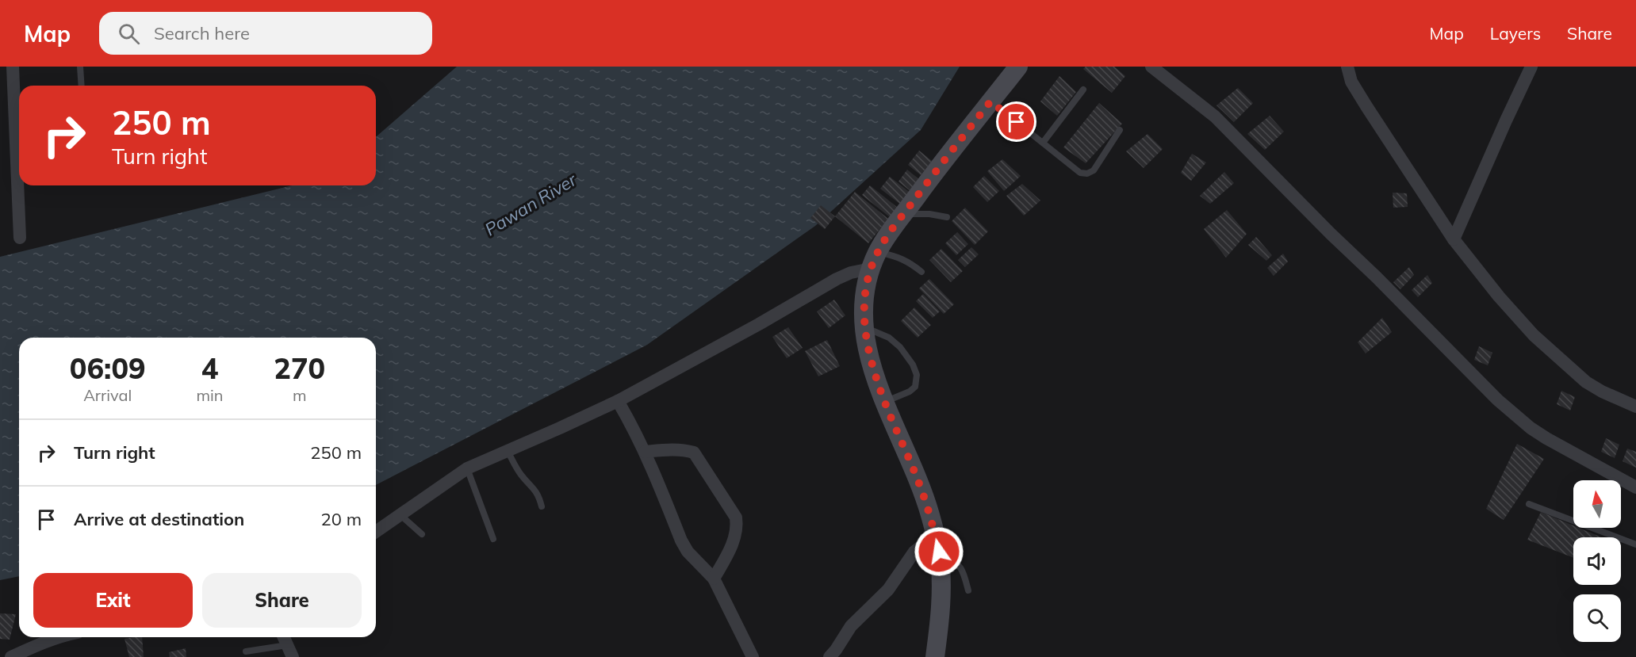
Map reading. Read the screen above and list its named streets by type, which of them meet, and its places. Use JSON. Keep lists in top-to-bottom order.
{
  "water": ["Pawan River"],
  "north": "top",
  "page": {
    "header": "Map",
    "search": "Search here",
    "nav": ["Map", "Layers", "Share"],
    "turn": ["250 m", "Turn right"],
    "eta": [
      "06:09",
      "Arrival",
      "4",
      "min",
      "270",
      "m"
    ],
    "list": [
      {
        "name": "Turn right",
        "value": "250 m"
      },
      {
        "name": "Arrive at destination",
        "value": "20 m"
      }
    ],
    "buttons": ["Exit", "Share"]
  }
}
